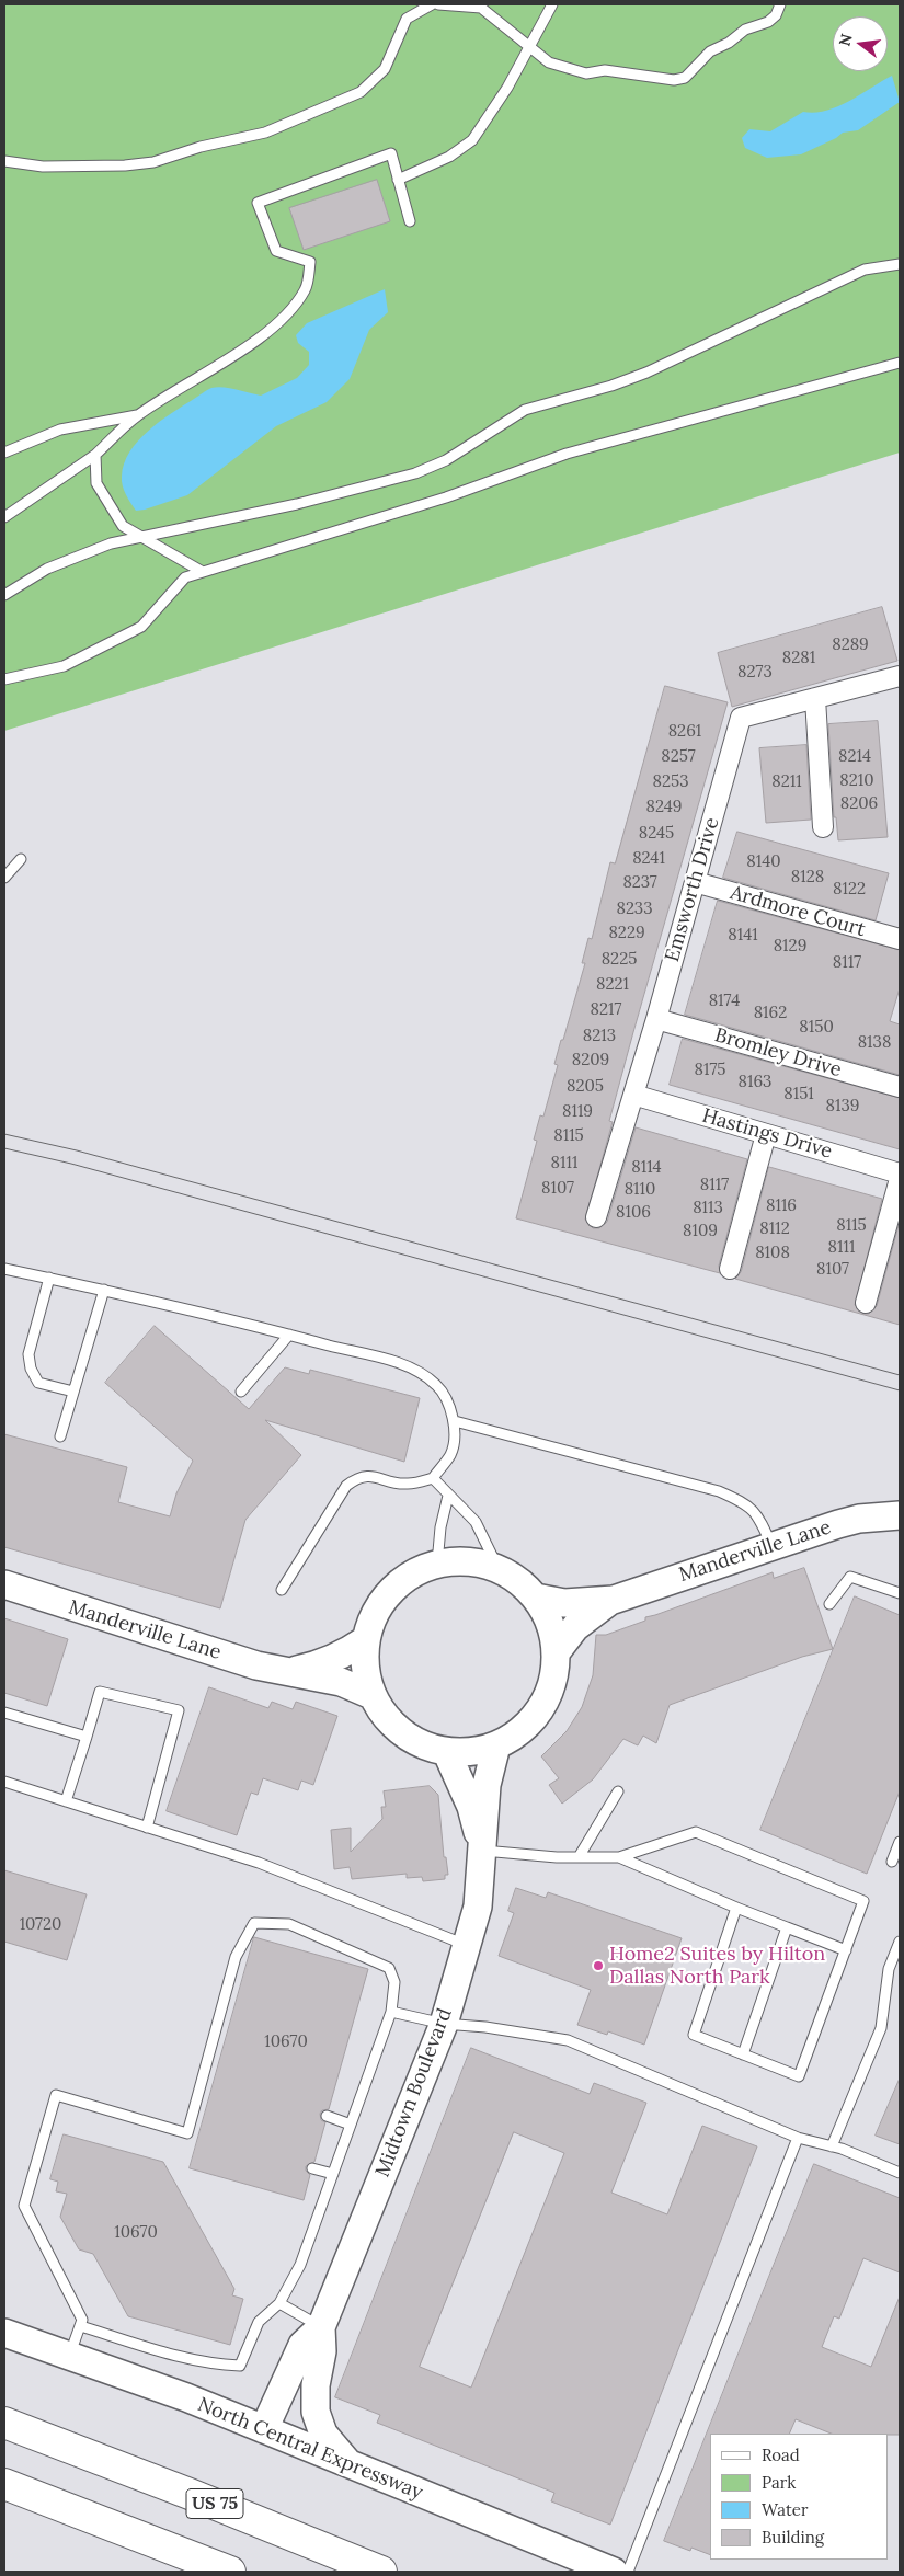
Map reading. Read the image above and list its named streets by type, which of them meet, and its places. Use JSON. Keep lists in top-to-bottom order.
{
  "streets": {
    "highway": ["US 75"],
    "street": [
      "Emsworth Drive",
      "Ardmore Court",
      "Bromley Drive",
      "Hastings Drive",
      "Manderville Lane",
      "Midtown Boulevard",
      "North Central Expressway"
    ]
  },
  "crossings": [
    ["Emsworth Drive", "Ardmore Court"],
    ["Emsworth Drive", "Bromley Drive"],
    ["Emsworth Drive", "Hastings Drive"],
    ["Manderville Lane", "Midtown Boulevard"],
    ["Midtown Boulevard", "North Central Expressway"]
  ],
  "places": ["Home2 Suites by Hilton Dallas North Park"],
  "house_numbers": [
    "8289",
    "8281",
    "8273",
    "8261",
    "8257",
    "8214",
    "8210",
    "8253",
    "8211",
    "8206",
    "8249",
    "8245",
    "8241",
    "8140",
    "8128",
    "8237",
    "8122",
    "8233",
    "8229",
    "8141",
    "8129",
    "8225",
    "8117",
    "8221",
    "8174",
    "8217",
    "8162",
    "8150",
    "8213",
    "8138",
    "8209",
    "8175",
    "8163",
    "8205",
    "8151",
    "8139",
    "8119",
    "8115",
    "8111",
    "8114",
    "8117",
    "8107",
    "8110",
    "8116",
    "8113",
    "8106",
    "8115",
    "8112",
    "8109",
    "8111",
    "8108",
    "8107",
    "10720",
    "10670",
    "10670"
  ],
  "legend": [
    "Road",
    "Park",
    "Water",
    "Building"
  ],
  "north": "left"
}
